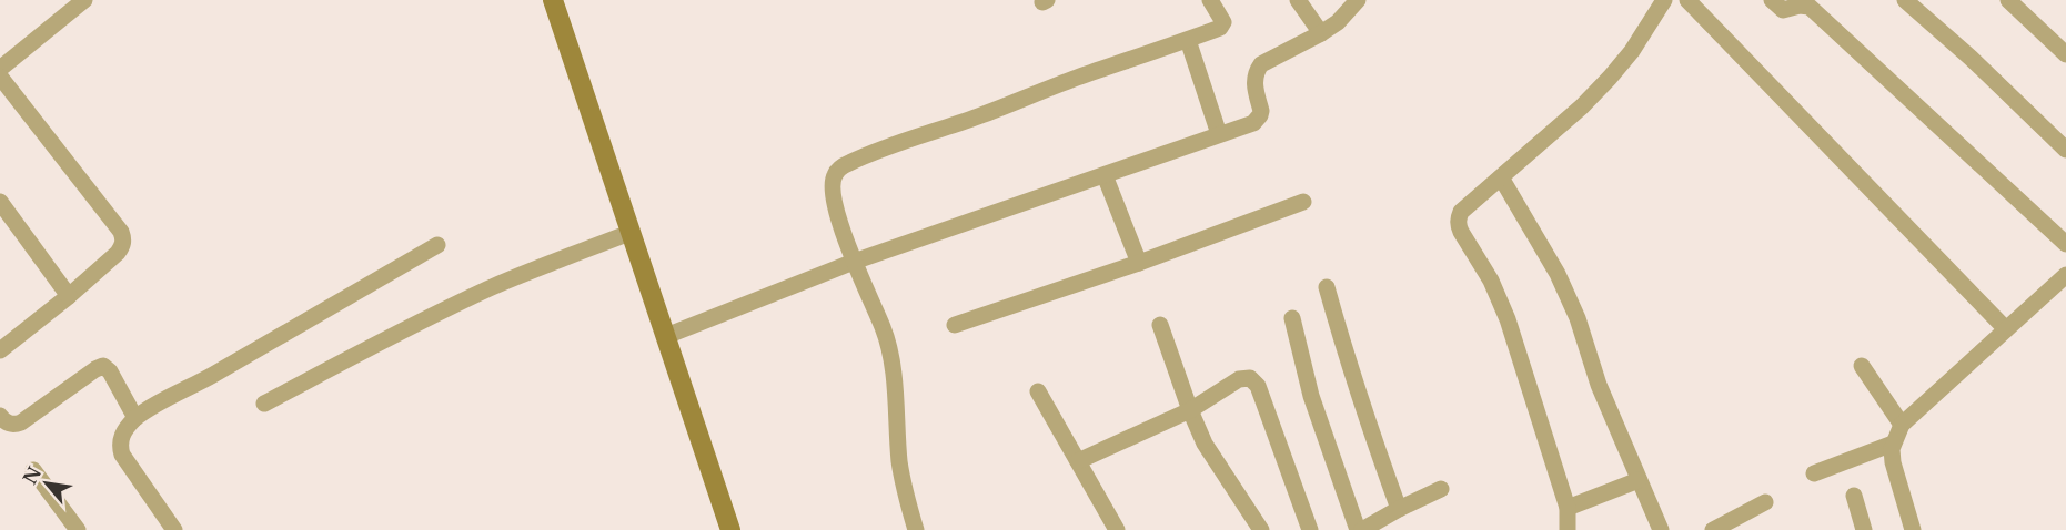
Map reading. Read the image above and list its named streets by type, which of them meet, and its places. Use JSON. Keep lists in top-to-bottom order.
{
  "north": "top left"
}
